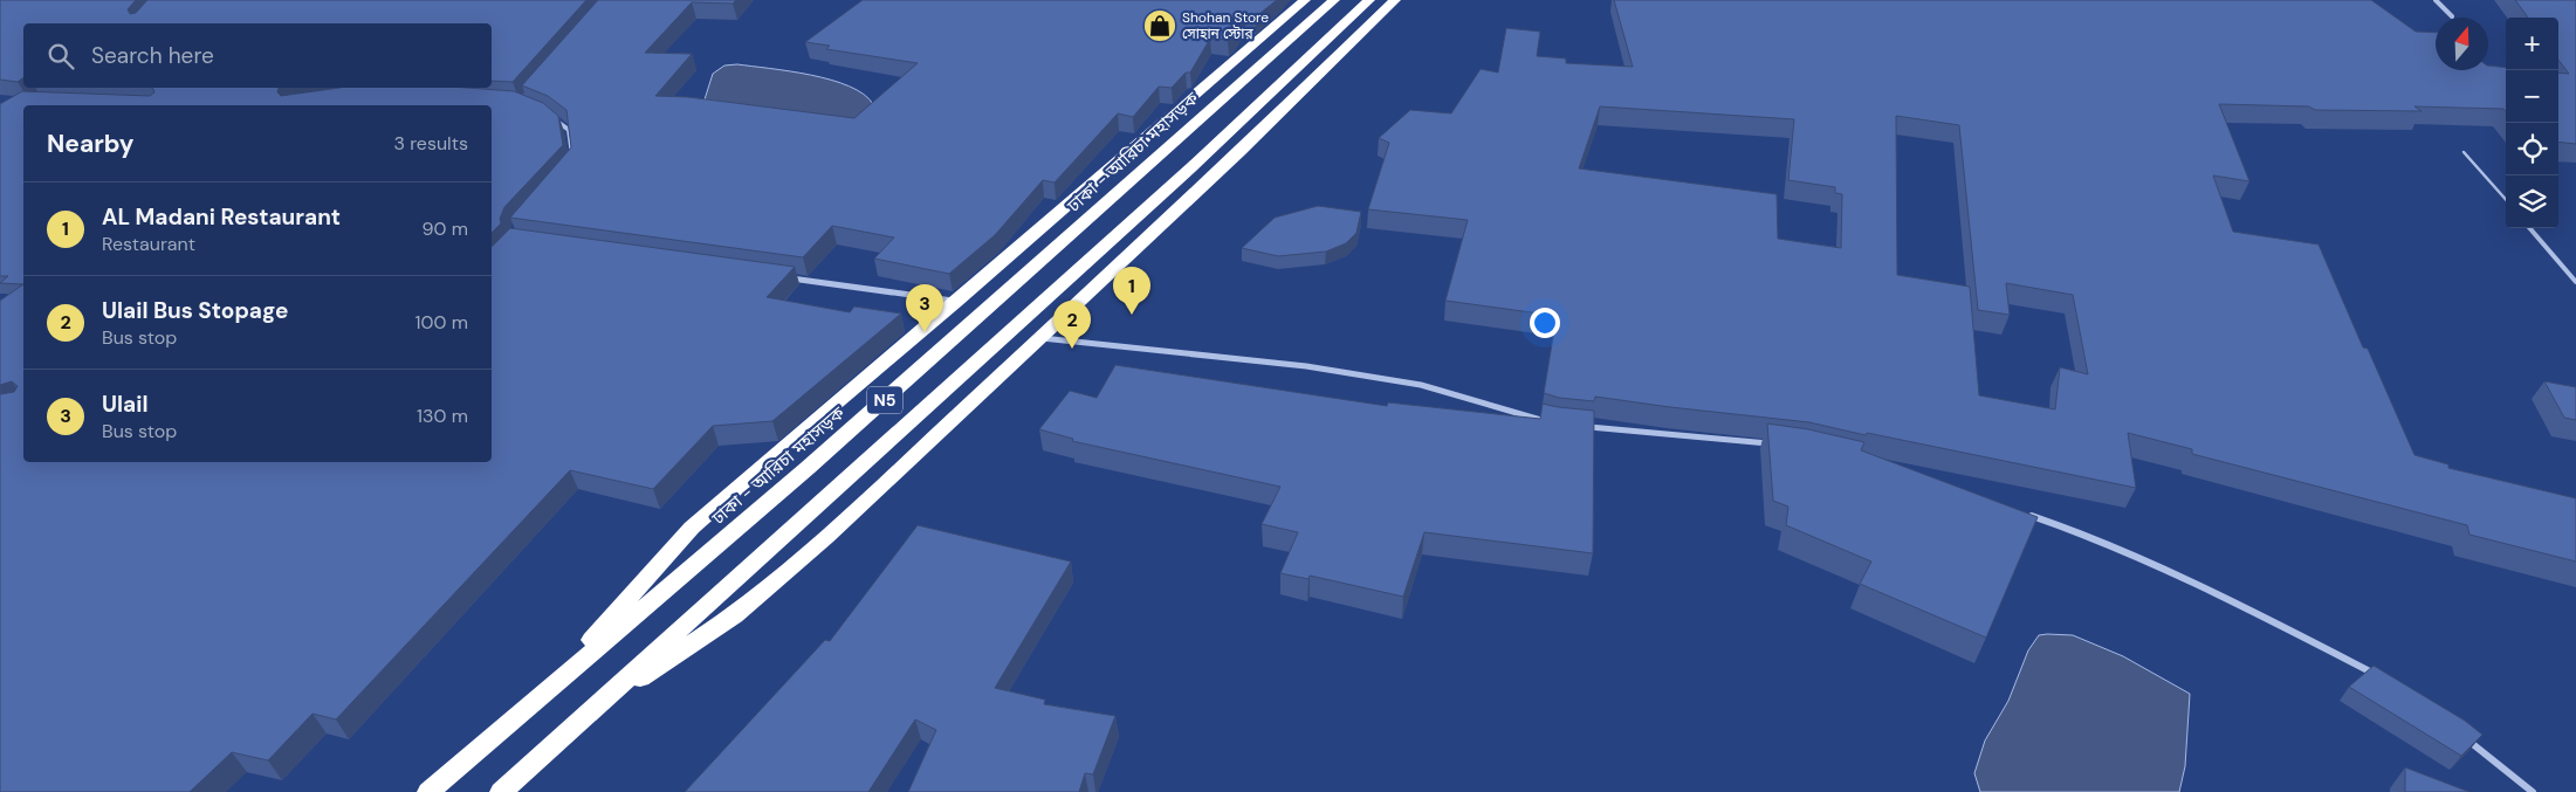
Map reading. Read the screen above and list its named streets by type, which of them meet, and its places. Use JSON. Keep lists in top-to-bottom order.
{
  "streets": {
    "highway": ["ঢাকা - আরিচা মহাসড়ক", "N5"]
  },
  "places": {
    "shop": ["Shohan Store সোহান স্টোর"]
  },
  "north": "top",
  "page": {
    "map_buttons": ["+", "−"],
    "search": "Search here",
    "heading": ["Nearby", "3 results"],
    "list": [
      {
        "mark": "1",
        "name": "AL Madani Restaurant",
        "note": "Restaurant",
        "value": "90 m"
      },
      {
        "mark": "2",
        "name": "Ulail Bus Stopage",
        "note": "Bus stop",
        "value": "100 m"
      },
      {
        "mark": "3",
        "name": "Ulail",
        "note": "Bus stop",
        "value": "130 m"
      }
    ],
    "pins": ["1", "3", "2"]
  }
}
